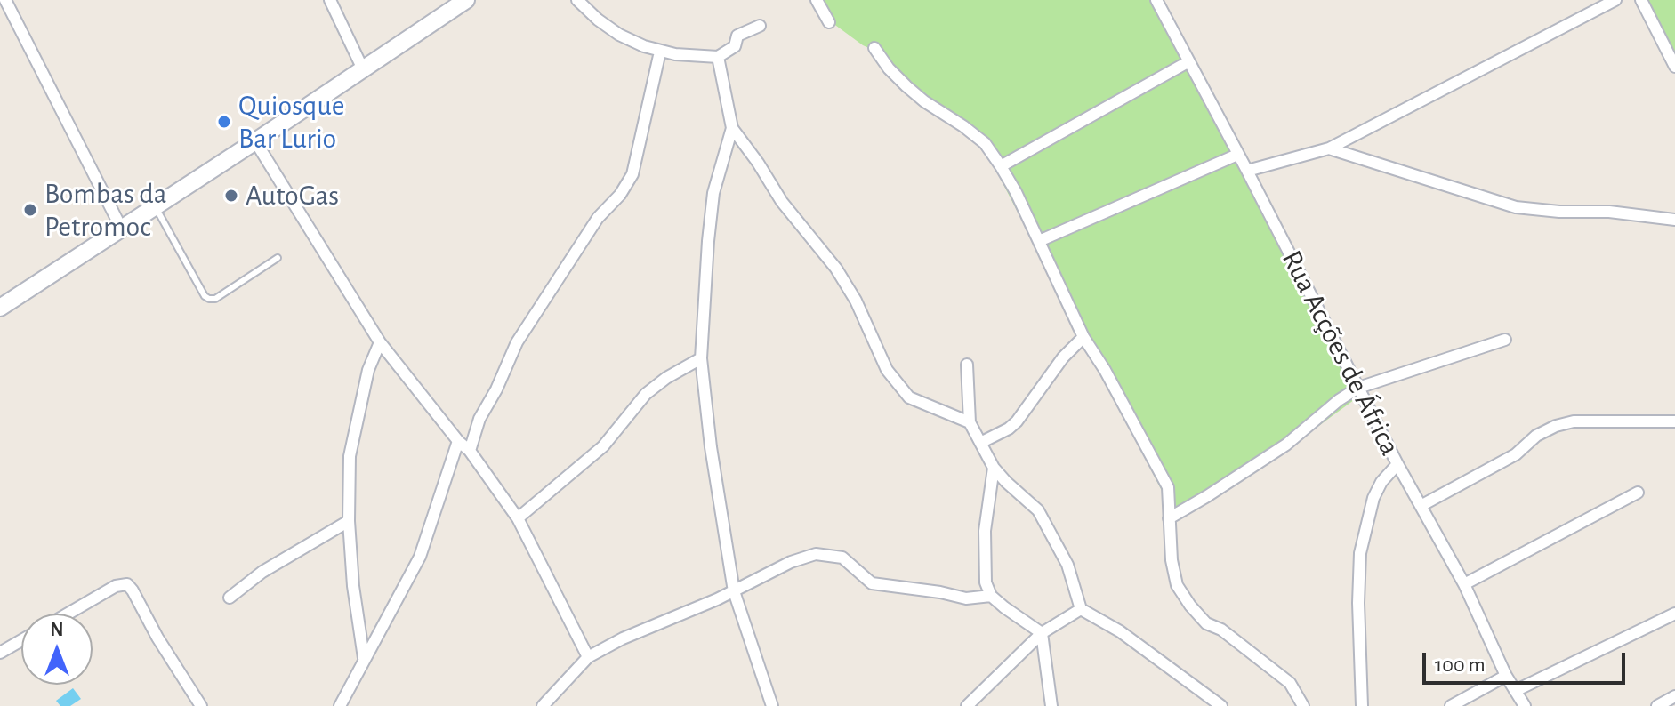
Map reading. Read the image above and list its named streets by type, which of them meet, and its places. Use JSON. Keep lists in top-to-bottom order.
{
  "streets": {
    "street": ["Rua Acções de África"]
  },
  "places": ["Quiosque Bar Lurio", "AutoGas", "Bombas da Petromoc"],
  "scale_bar": "100 m",
  "north": "top"
}
